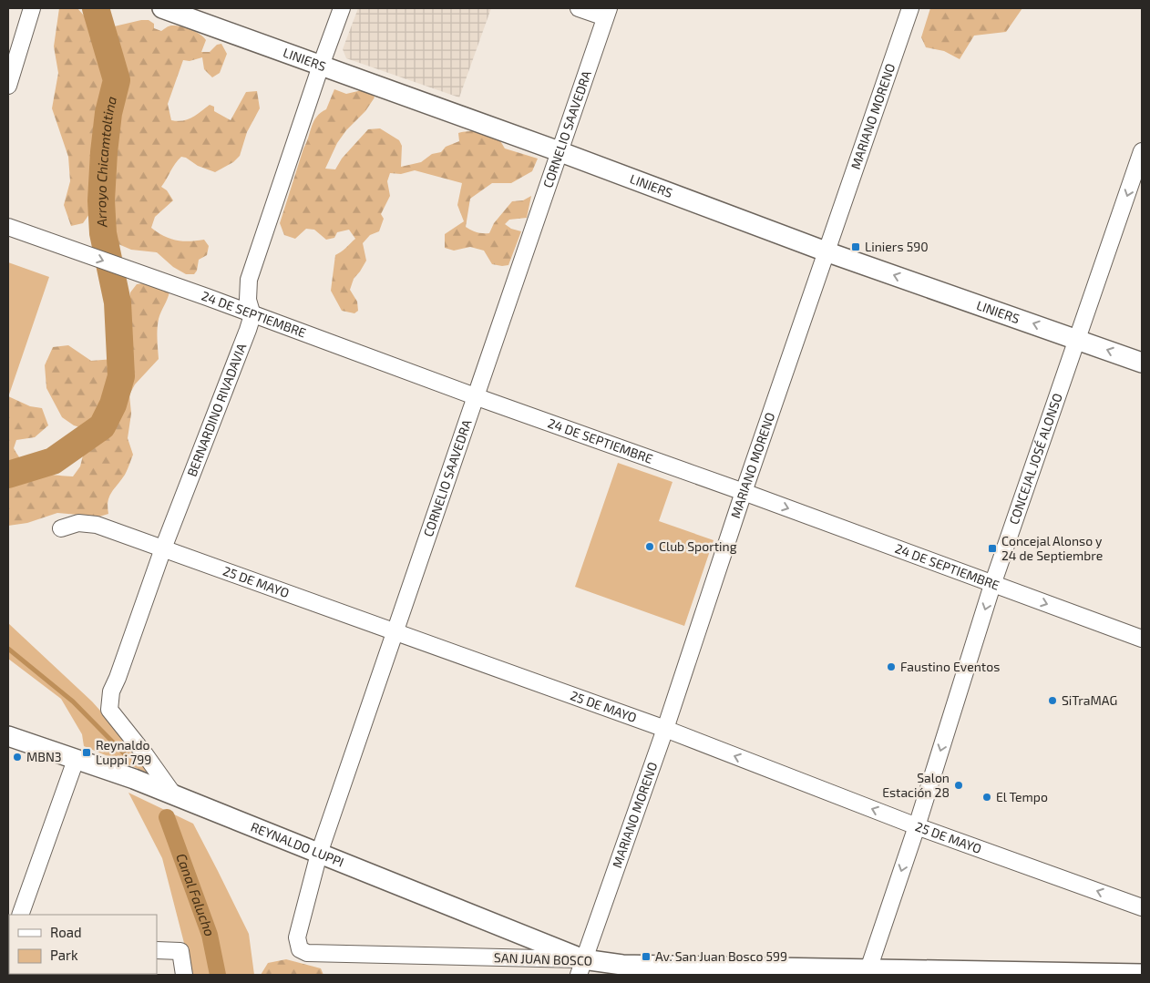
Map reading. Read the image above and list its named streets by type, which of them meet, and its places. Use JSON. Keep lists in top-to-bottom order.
{
  "streets": {
    "street": [
      "LINIERS",
      "MARIANO MORENO",
      "CORNELIO SAAVEDRA",
      "24 DE SEPTIEMBRE",
      "BERNARDINO RIVADAVIA",
      "CONCEJAL JOSÉ ALONSO",
      "25 DE MAYO",
      "REYNALDO LUPPI",
      "SAN JUAN BOSCO"
    ]
  },
  "crossings": [
    ["LINIERS", "MARIANO MORENO"],
    ["LINIERS", "CORNELIO SAAVEDRA"],
    ["LINIERS", "BERNARDINO RIVADAVIA"],
    ["LINIERS", "CONCEJAL JOSÉ ALONSO"],
    ["MARIANO MORENO", "24 DE SEPTIEMBRE"],
    ["MARIANO MORENO", "25 DE MAYO"],
    ["MARIANO MORENO", "REYNALDO LUPPI"],
    ["MARIANO MORENO", "SAN JUAN BOSCO"],
    ["CORNELIO SAAVEDRA", "24 DE SEPTIEMBRE"],
    ["CORNELIO SAAVEDRA", "25 DE MAYO"],
    ["CORNELIO SAAVEDRA", "REYNALDO LUPPI"],
    ["CORNELIO SAAVEDRA", "SAN JUAN BOSCO"],
    ["24 DE SEPTIEMBRE", "BERNARDINO RIVADAVIA"],
    ["24 DE SEPTIEMBRE", "CONCEJAL JOSÉ ALONSO"],
    ["BERNARDINO RIVADAVIA", "25 DE MAYO"],
    ["BERNARDINO RIVADAVIA", "REYNALDO LUPPI"],
    ["CONCEJAL JOSÉ ALONSO", "25 DE MAYO"],
    ["CONCEJAL JOSÉ ALONSO", "SAN JUAN BOSCO"],
    ["REYNALDO LUPPI", "SAN JUAN BOSCO"]
  ],
  "one_way": ["24 DE SEPTIEMBRE", "CONCEJAL JOSÉ ALONSO", "25 DE MAYO"],
  "water": ["Arroyo Chicamtoltina", "Canal Falucho"],
  "places": {
    "transit": [
      "Liniers 590",
      "Concejal Alonso y 24 de Septiembre",
      "Reynaldo Luppi 799",
      "Av. San Juan Bosco 599"
    ],
    "other": [
      "Club Sporting",
      "Faustino Eventos",
      "SiTraMAG",
      "MBN3",
      "Salon Estación 28",
      "El Tempo"
    ]
  },
  "legend": ["Road", "Park"]
}
